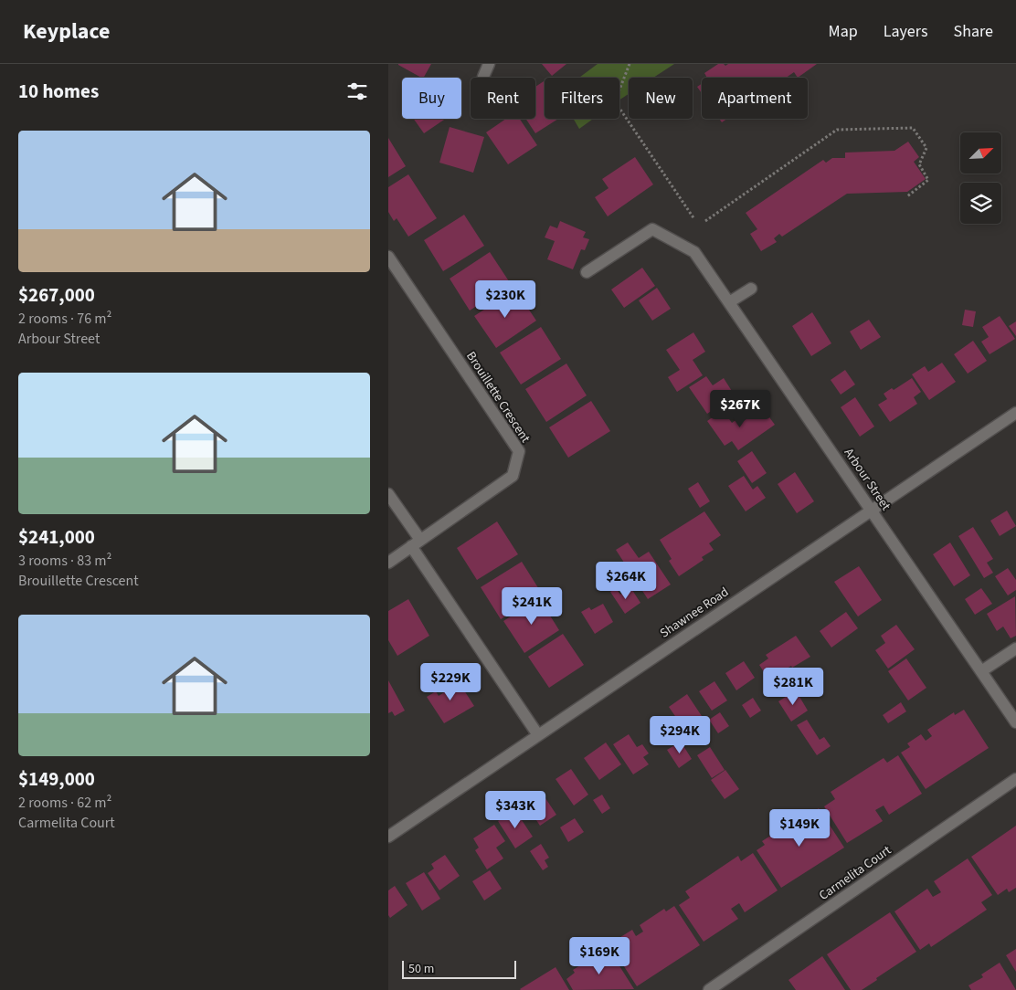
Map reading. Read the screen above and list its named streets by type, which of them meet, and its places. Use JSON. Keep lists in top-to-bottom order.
{
  "streets": {
    "street": [
      "Brouillette Crescent",
      "Arbour Street",
      "Shawnee Road",
      "Carmelita Court"
    ]
  },
  "crossings": [
    ["Arbour Street", "Shawnee Road"]
  ],
  "scale_bar": "50 m",
  "north": "top right",
  "page": {
    "header": "Keyplace",
    "nav": ["Map", "Layers", "Share"],
    "heading": "10 homes",
    "chip": [
      "Buy",
      "Rent",
      "Filters",
      "New",
      "Apartment"
    ],
    "list": [
      {
        "name": "$267,000",
        "note": "2 rooms · 76 m² · Arbour Street"
      },
      {
        "name": "$241,000",
        "note": "3 rooms · 83 m² · Brouillette Crescent"
      },
      {
        "name": "$149,000",
        "note": "2 rooms · 62 m² · Carmelita Court"
      }
    ],
    "price": [
      "$230K",
      "$267K",
      "$264K",
      "$241K",
      "$229K",
      "$281K",
      "$294K",
      "$343K",
      "$149K",
      "$169K"
    ],
    "scale": "50 m"
  }
}
